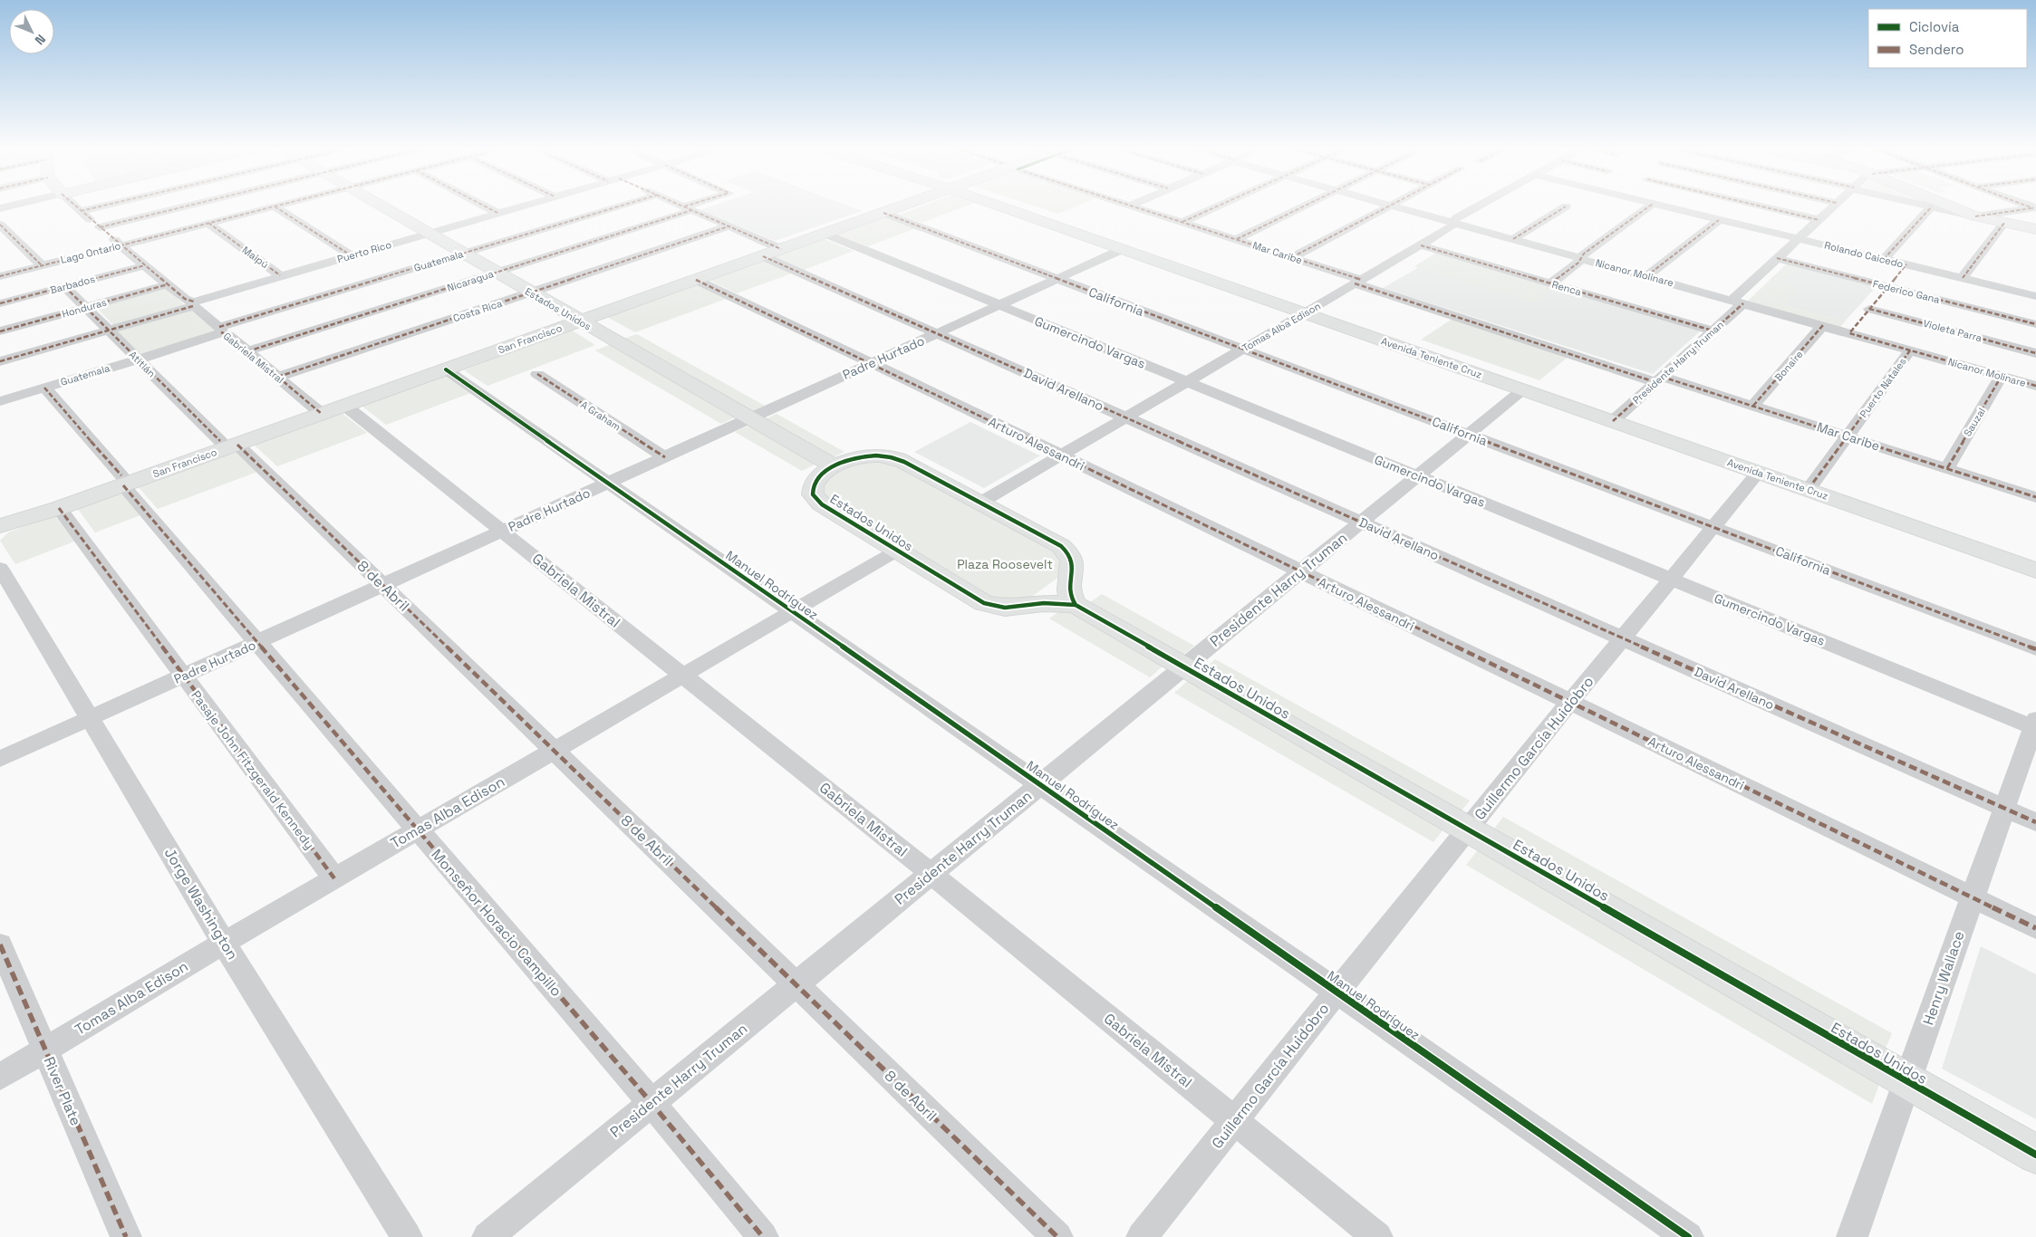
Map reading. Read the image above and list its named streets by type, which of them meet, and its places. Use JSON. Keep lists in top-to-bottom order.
{
  "streets": {
    "main road": ["Estados Unidos", "San Francisco", "Avenida Teniente Cruz"],
    "street": [
      "Puerto Rico",
      "Lago Ontario",
      "Mar Caribe",
      "Rolando Caicedo",
      "Maipú",
      "Guatemala",
      "Nicanor Molinare",
      "Nicaragua",
      "Barbados",
      "Renca",
      "Federico Gana",
      "California",
      "Honduras",
      "Costa Rica",
      "Tomas Alba Edison",
      "Violeta Parra",
      "Gumercindo Vargas",
      "Gabriela Mistral",
      "Padre Hurtado",
      "Presidente Harry Truman",
      "Atitlán",
      "Bonaire",
      "Puerto Natales",
      "David Arellano",
      "A Graham",
      "Sauzal",
      "Arturo Alessandri",
      "Manuel Rodríguez",
      "8 de Abril",
      "Guillermo García Huidobro",
      "Pasaje John Fitzgerald Kennedy",
      "Jorge Washington",
      "Monseñor Horacio Campillo",
      "Henry Wallace",
      "River Plate"
    ]
  },
  "crossings": [
    ["Puerto Rico", "Maipú"],
    ["Puerto Rico", "Estados Unidos"],
    ["Puerto Rico", "Gabriela Mistral"],
    ["Puerto Rico", "Atitlán"],
    ["Lago Ontario", "Maipú"],
    ["Lago Ontario", "Gabriela Mistral"],
    ["Mar Caribe", "Tomas Alba Edison"],
    ["Mar Caribe", "Presidente Harry Truman"],
    ["Mar Caribe", "Bonaire"],
    ["Mar Caribe", "Puerto Natales"],
    ["Mar Caribe", "Sauzal"],
    ["Rolando Caicedo", "Presidente Harry Truman"],
    ["Guatemala", "Estados Unidos"],
    ["Guatemala", "Gabriela Mistral"],
    ["Guatemala", "Atitlán"],
    ["Guatemala", "Monseñor Horacio Campillo"],
    ["Nicanor Molinare", "Tomas Alba Edison"],
    ["Nicanor Molinare", "Presidente Harry Truman"],
    ["Nicanor Molinare", "Bonaire"],
    ["Nicanor Molinare", "Puerto Natales"],
    ["Nicanor Molinare", "Sauzal"],
    ["Nicaragua", "Estados Unidos"],
    ["Nicaragua", "Gabriela Mistral"],
    ["Nicaragua", "David Arellano"],
    ["Barbados", "Gabriela Mistral"],
    ["Barbados", "Atitlán"],
    ["Renca", "Tomas Alba Edison"],
    ["Renca", "Presidente Harry Truman"],
    ["Federico Gana", "Presidente Harry Truman"],
    ["California", "Tomas Alba Edison"],
    ["California", "San Francisco"],
    ["California", "Padre Hurtado"],
    ["California", "Presidente Harry Truman"],
    ["California", "Guillermo García Huidobro"],
    ["Honduras", "Gabriela Mistral"],
    ["Honduras", "Atitlán"],
    ["Estados Unidos", "Costa Rica"],
    ["Estados Unidos", "Tomas Alba Edison"],
    ["Estados Unidos", "San Francisco"],
    ["Estados Unidos", "Padre Hurtado"],
    ["Estados Unidos", "Presidente Harry Truman"],
    ["Estados Unidos", "Guillermo García Huidobro"],
    ["Estados Unidos", "Henry Wallace"],
    ["Costa Rica", "Gabriela Mistral"],
    ["Costa Rica", "David Arellano"],
    ["Tomas Alba Edison", "Gumercindo Vargas"],
    ["Tomas Alba Edison", "Gabriela Mistral"],
    ["Tomas Alba Edison", "Avenida Teniente Cruz"],
    ["Tomas Alba Edison", "David Arellano"],
    ["Tomas Alba Edison", "Arturo Alessandri"],
    ["Tomas Alba Edison", "Manuel Rodríguez"],
    ["Tomas Alba Edison", "8 de Abril"],
    ["Tomas Alba Edison", "Pasaje John Fitzgerald Kennedy"],
    ["Tomas Alba Edison", "Jorge Washington"],
    ["Tomas Alba Edison", "Monseñor Horacio Campillo"],
    ["Tomas Alba Edison", "River Plate"],
    ["San Francisco", "Gumercindo Vargas"],
    ["San Francisco", "Gabriela Mistral"],
    ["San Francisco", "Atitlán"],
    ["San Francisco", "David Arellano"],
    ["San Francisco", "Arturo Alessandri"],
    ["San Francisco", "Manuel Rodríguez"],
    ["San Francisco", "8 de Abril"],
    ["San Francisco", "Pasaje John Fitzgerald Kennedy"],
    ["San Francisco", "Monseñor Horacio Campillo"],
    ["Gumercindo Vargas", "Padre Hurtado"],
    ["Gumercindo Vargas", "Presidente Harry Truman"],
    ["Gumercindo Vargas", "Guillermo García Huidobro"],
    ["Gumercindo Vargas", "Henry Wallace"],
    ["Gabriela Mistral", "Padre Hurtado"],
    ["Gabriela Mistral", "Presidente Harry Truman"],
    ["Gabriela Mistral", "Guillermo García Huidobro"],
    ["Padre Hurtado", "Avenida Teniente Cruz"],
    ["Padre Hurtado", "David Arellano"],
    ["Padre Hurtado", "A Graham"],
    ["Padre Hurtado", "Arturo Alessandri"],
    ["Padre Hurtado", "Manuel Rodríguez"],
    ["Padre Hurtado", "8 de Abril"],
    ["Padre Hurtado", "Pasaje John Fitzgerald Kennedy"],
    ["Padre Hurtado", "Jorge Washington"],
    ["Padre Hurtado", "Monseñor Horacio Campillo"],
    ["Avenida Teniente Cruz", "Presidente Harry Truman"],
    ["Avenida Teniente Cruz", "Puerto Natales"],
    ["Avenida Teniente Cruz", "Guillermo García Huidobro"],
    ["Presidente Harry Truman", "David Arellano"],
    ["Presidente Harry Truman", "Arturo Alessandri"],
    ["Presidente Harry Truman", "Manuel Rodríguez"],
    ["Presidente Harry Truman", "8 de Abril"],
    ["Presidente Harry Truman", "Monseñor Horacio Campillo"],
    ["Atitlán", "8 de Abril"],
    ["David Arellano", "Guillermo García Huidobro"],
    ["David Arellano", "Henry Wallace"],
    ["Arturo Alessandri", "Guillermo García Huidobro"],
    ["Arturo Alessandri", "Henry Wallace"],
    ["Manuel Rodríguez", "Guillermo García Huidobro"]
  ],
  "parks": ["Plaza Roosevelt"],
  "legend": ["Ciclovía", "Sendero"],
  "north": "bottom right"
}
